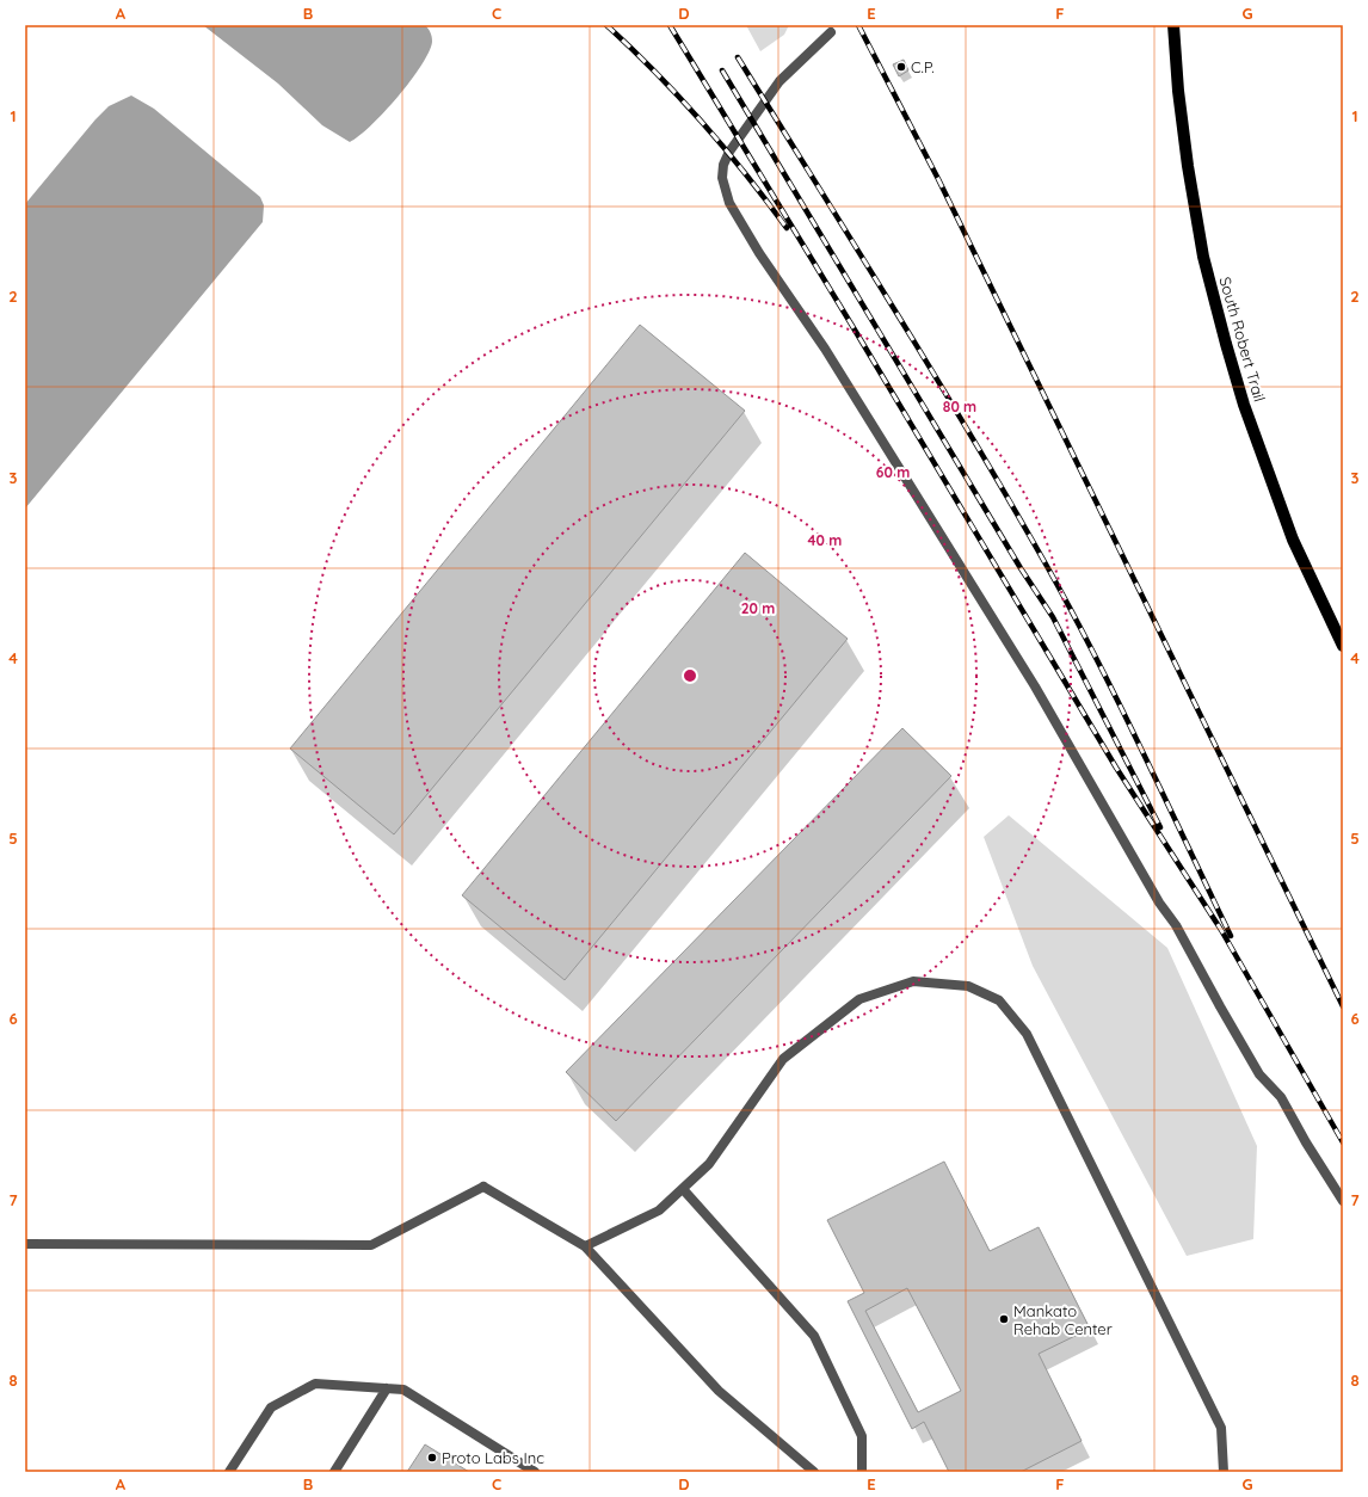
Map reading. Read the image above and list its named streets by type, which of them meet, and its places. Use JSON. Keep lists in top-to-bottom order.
{
  "streets": {
    "main road": ["South Robert Trail"]
  },
  "places": ["C.P.", "Mankato Rehab Center", "Proto Labs Inc"],
  "grid": {
    "columns": [
      "A",
      "B",
      "C",
      "D",
      "E",
      "F",
      "G"
    ],
    "rows": [
      "1",
      "2",
      "3",
      "4",
      "5",
      "6",
      "7",
      "8"
    ]
  },
  "rings": [
    "80 m",
    "60 m",
    "40 m",
    "20 m"
  ]
}
